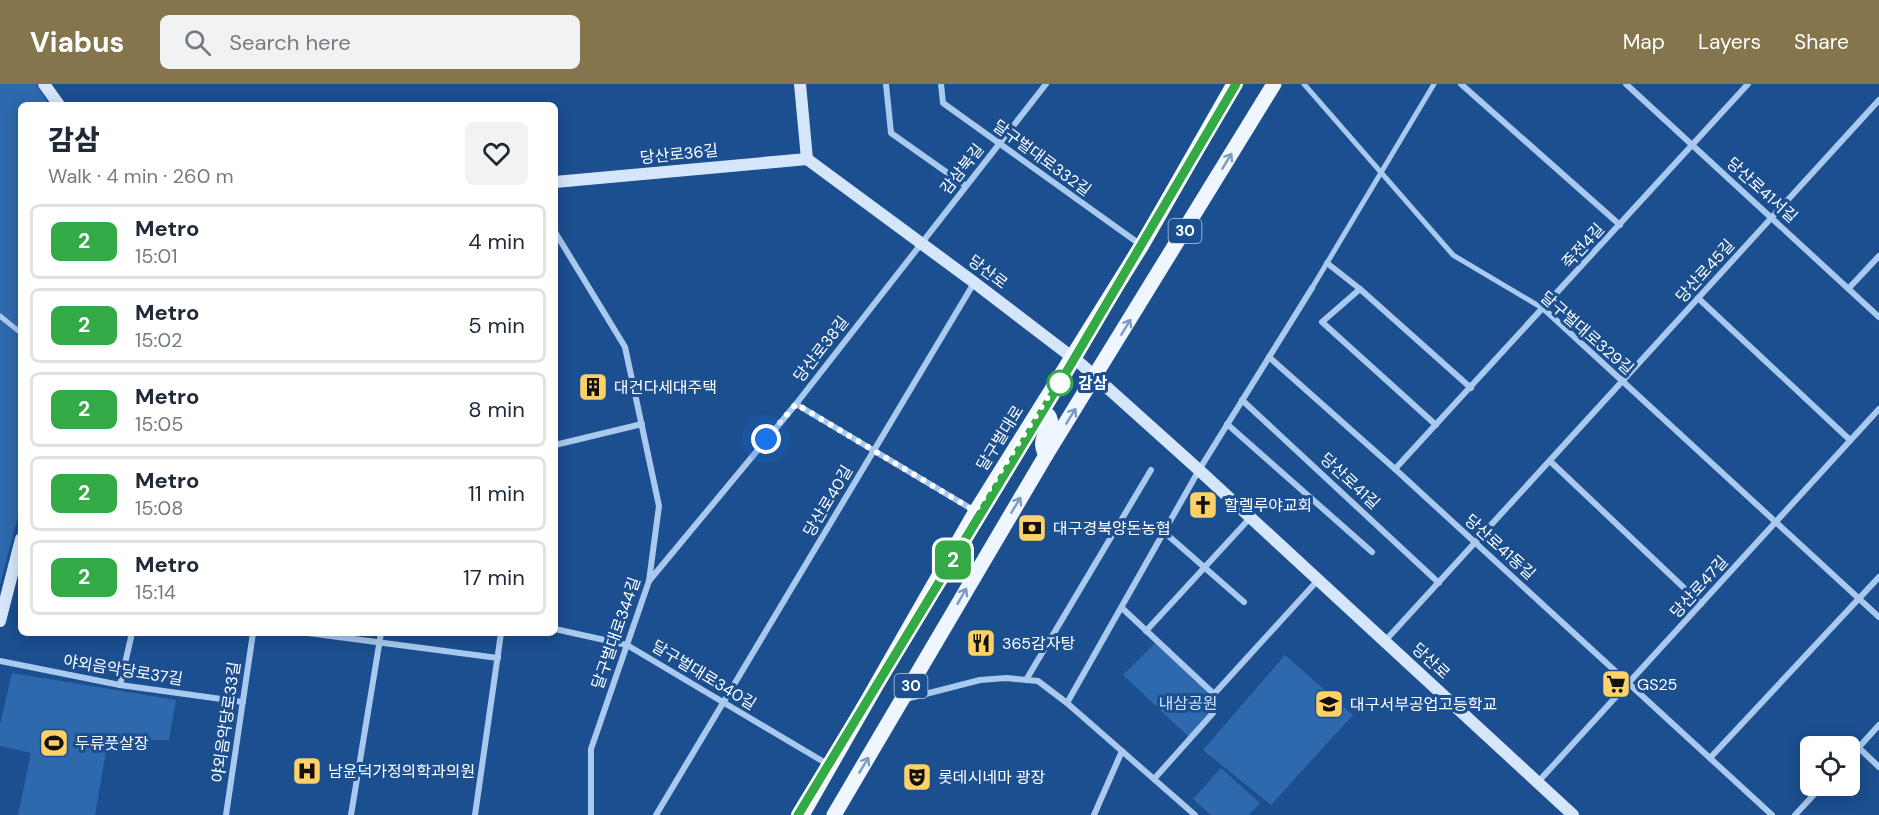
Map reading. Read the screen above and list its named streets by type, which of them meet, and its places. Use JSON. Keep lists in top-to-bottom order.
{
  "streets": {
    "main road": [
      "당산로36길",
      "30",
      "당산로",
      "달구벌대로"
    ],
    "street": [
      "달구벌대로332길",
      "감삼북길",
      "당산로41서길",
      "죽전4길",
      "당산로45길",
      "달구벌대로329길",
      "당산로38길",
      "당산로41길",
      "당산로40길",
      "당산로41동길",
      "당산로47길",
      "달구벌대로344길",
      "야외음악당로37길",
      "달구벌대로340길",
      "야외음악당로33길"
    ]
  },
  "crossings": [
    ["당산로36길", "당산로"],
    ["달구벌대로332길", "감삼북길"],
    ["달구벌대로332길", "달구벌대로"],
    ["감삼북길", "당산로"],
    ["감삼북길", "당산로38길"],
    ["당산로41서길", "죽전4길"],
    ["당산로41서길", "당산로45길"],
    ["30", "당산로"],
    ["죽전4길", "달구벌대로329길"],
    ["죽전4길", "당산로41동길"],
    ["당산로45길", "당산로"],
    ["당산로45길", "달구벌대로329길"],
    ["당산로45길", "당산로41길"],
    ["당산로45길", "당산로41동길"],
    ["당산로", "당산로38길"],
    ["당산로", "달구벌대로"],
    ["당산로", "당산로40길"],
    ["당산로", "당산로47길"],
    ["달구벌대로329길", "당산로47길"],
    ["당산로38길", "달구벌대로344길"],
    ["달구벌대로", "달구벌대로340길"],
    ["당산로40길", "달구벌대로340길"],
    ["당산로41동길", "당산로47길"],
    ["달구벌대로344길", "달구벌대로340길"],
    ["야외음악당로37길", "야외음악당로33길"]
  ],
  "parks": ["내삼공원"],
  "places": {
    "other": ["감삼"],
    "building": ["대건다세대주택"],
    "church": ["할렐루야교회"],
    "bank": ["대구경북양돈농협"],
    "restaurant": ["365감자탕"],
    "supermarket": ["GS25"],
    "school or university": ["대구서부공업고등학교"],
    "sports": ["두류풋살장"],
    "hospital": ["남윤덕가정의학과의원"],
    "theatre": ["롯데시네마 광장"]
  },
  "lines": ["metro line 2"],
  "page": {
    "header": "Viabus",
    "search": "Search here",
    "nav": ["Map", "Layers", "Share"],
    "on_map": "2",
    "heading": ["감삼", "Walk · 4 min · 260 m"],
    "list": [
      {
        "mark": "2",
        "name": "Metro",
        "note": "15:01",
        "value": "4 min"
      },
      {
        "mark": "2",
        "name": "Metro",
        "note": "15:02",
        "value": "5 min"
      },
      {
        "mark": "2",
        "name": "Metro",
        "note": "15:05",
        "value": "8 min"
      },
      {
        "mark": "2",
        "name": "Metro",
        "note": "15:08",
        "value": "11 min"
      },
      {
        "mark": "2",
        "name": "Metro",
        "note": "15:14",
        "value": "17 min"
      }
    ]
  }
}
